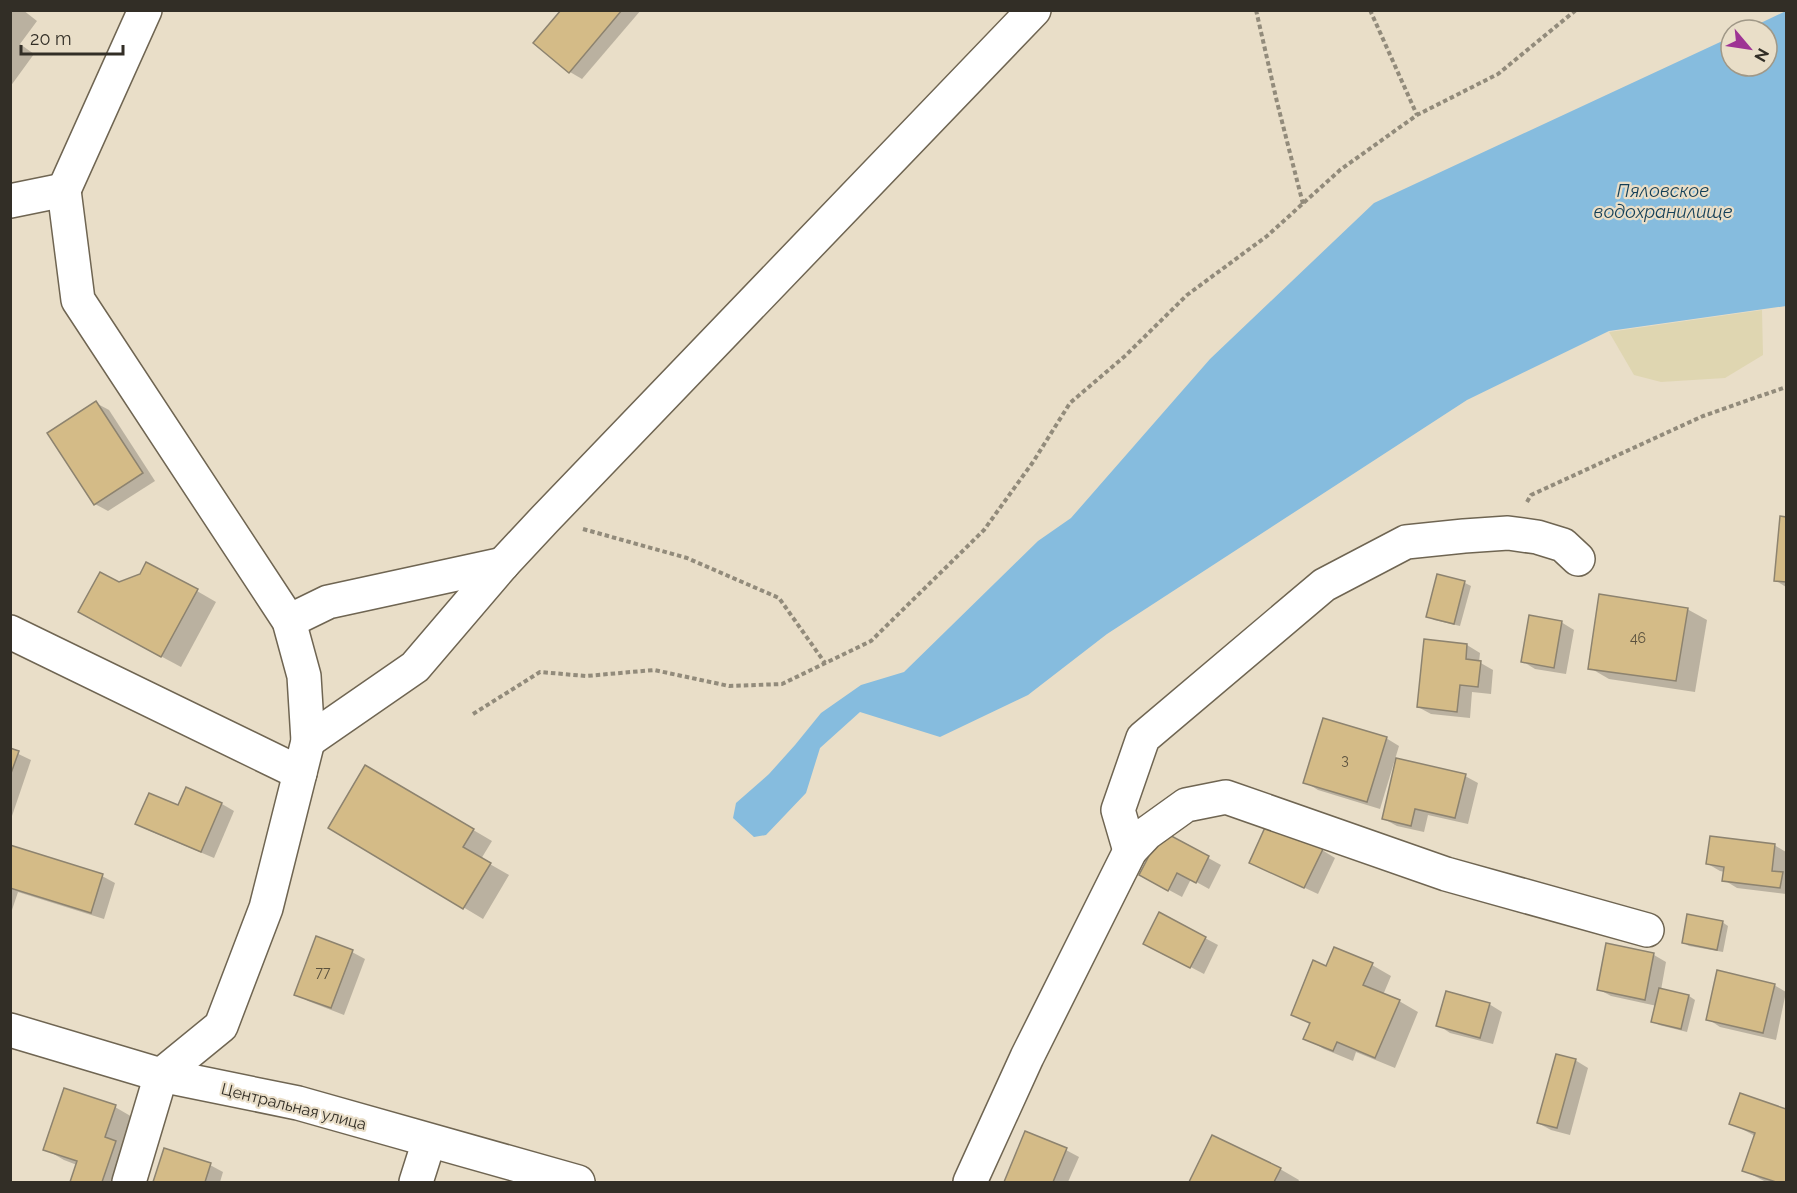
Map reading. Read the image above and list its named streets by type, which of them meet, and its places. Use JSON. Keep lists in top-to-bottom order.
{
  "streets": {
    "street": ["Центральная улица"]
  },
  "water": ["Пяловское водохранилище"],
  "house_numbers": ["46", "3", "77"],
  "scale_bar": "20 m",
  "north": "bottom right"
}
